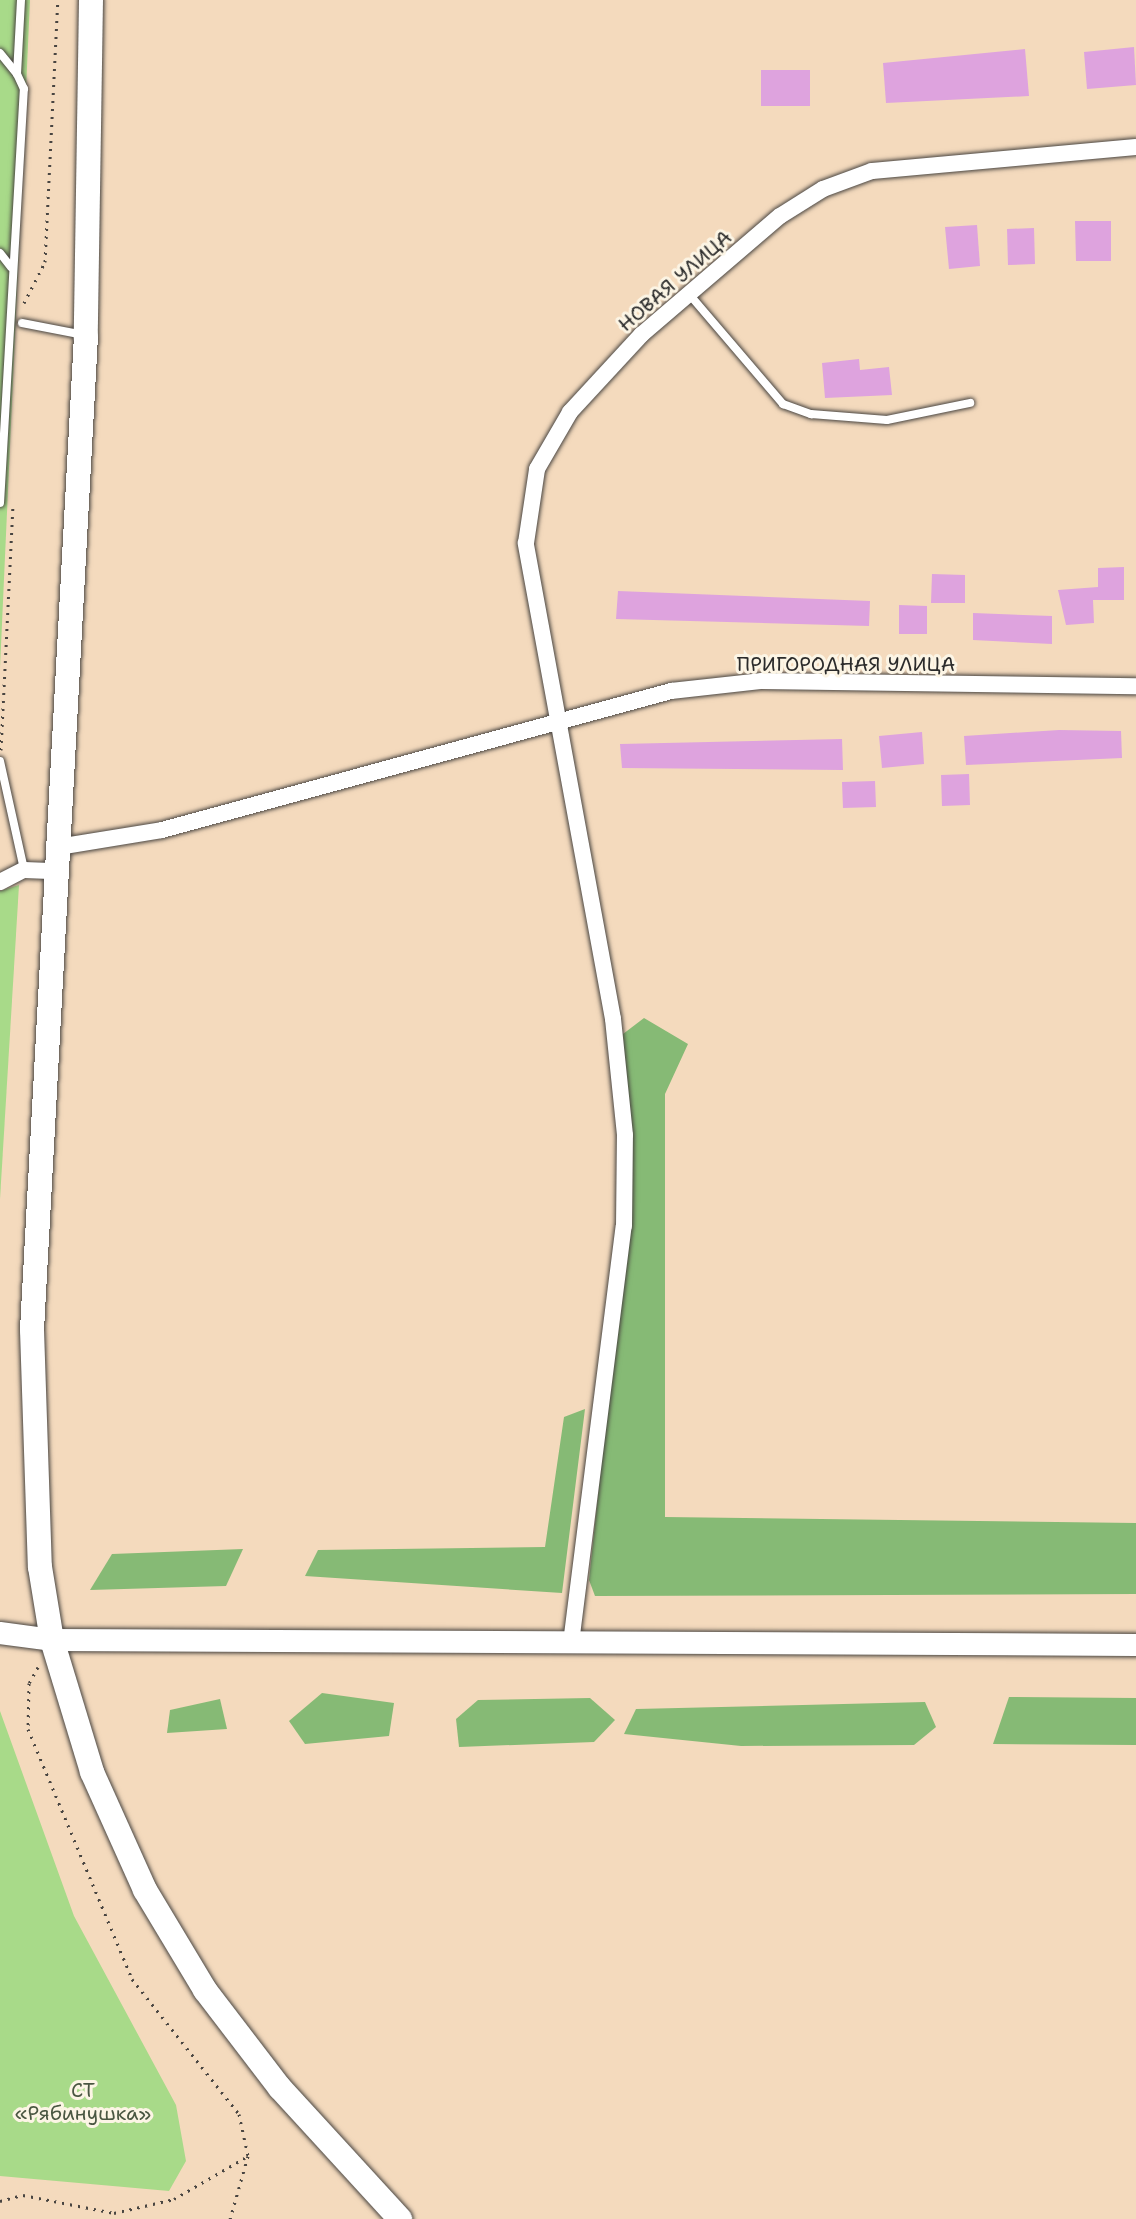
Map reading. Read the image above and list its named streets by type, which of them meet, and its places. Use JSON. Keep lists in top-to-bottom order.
{
  "streets": {
    "street": ["НОВАЯ УЛИЦА", "ПРИГОРОДНАЯ УЛИЦА"]
  },
  "crossings": [
    ["НОВАЯ УЛИЦА", "ПРИГОРОДНАЯ УЛИЦА"]
  ],
  "parks": ["СТ «Рябинушка»"]
}
